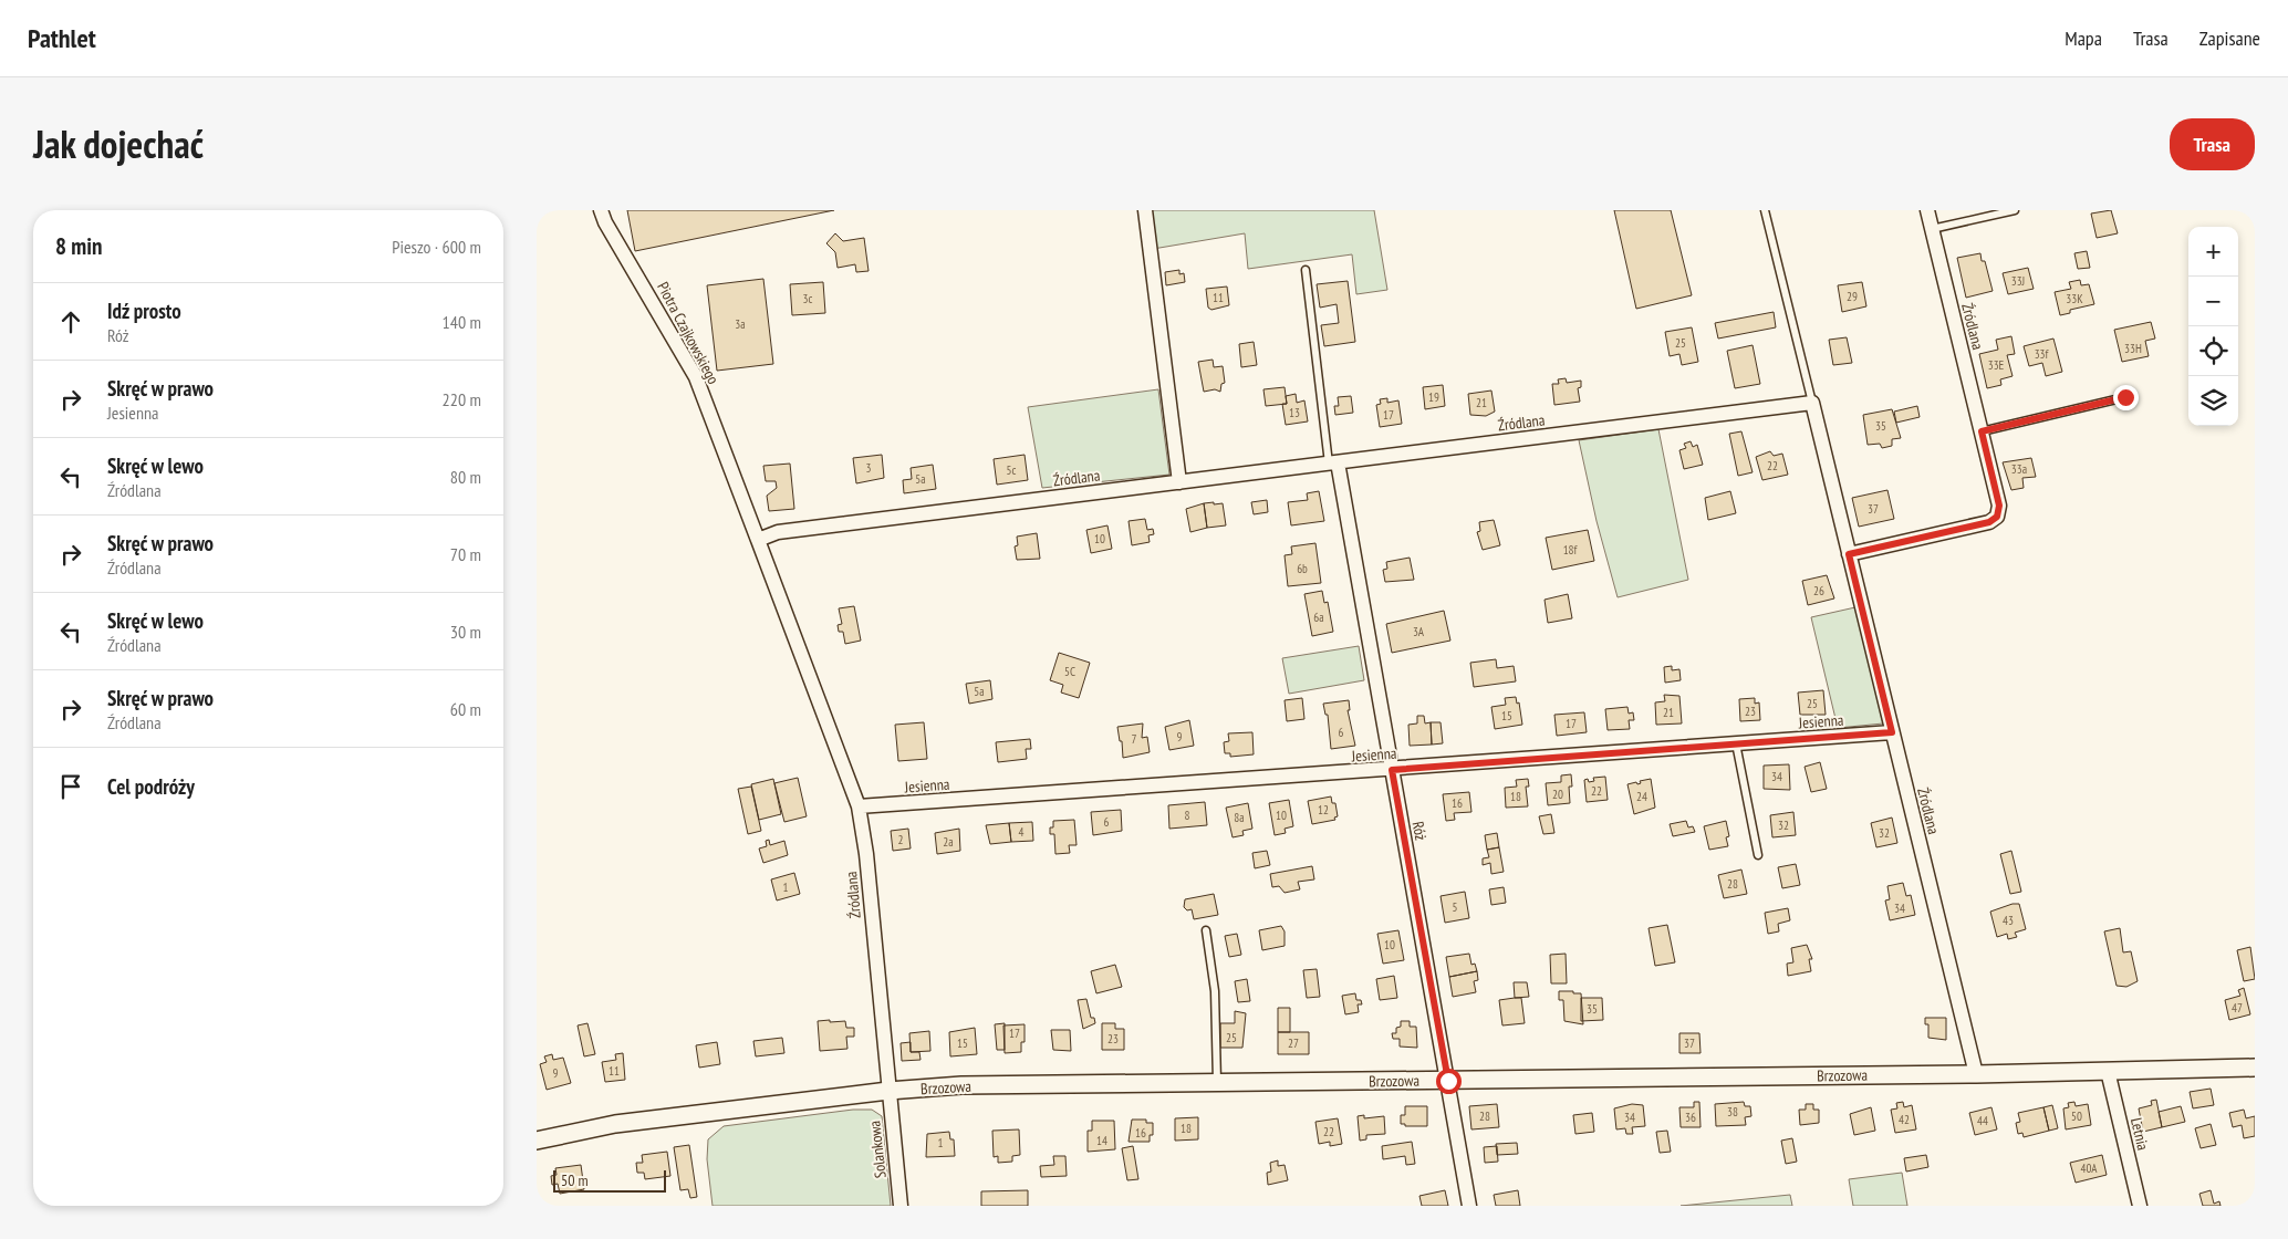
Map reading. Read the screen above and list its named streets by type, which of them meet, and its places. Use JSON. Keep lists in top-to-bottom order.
{
  "streets": {
    "street": [
      "Źródlana",
      "Piotra Czajkowskiego",
      "Jesienna",
      "Róż",
      "Brzozowa",
      "Letnia",
      "Solankowa"
    ]
  },
  "crossings": [
    ["Źródlana", "Piotra Czajkowskiego"],
    ["Źródlana", "Jesienna"],
    ["Źródlana", "Róż"],
    ["Źródlana", "Brzozowa"],
    ["Źródlana", "Solankowa"],
    ["Jesienna", "Róż"],
    ["Róż", "Brzozowa"],
    ["Brzozowa", "Letnia"],
    ["Brzozowa", "Solankowa"]
  ],
  "house_numbers": [
    "33J",
    "29",
    "11",
    "3c",
    "33K",
    "3a",
    "25",
    "33H",
    "33f",
    "33E",
    "19",
    "21",
    "13",
    "17",
    "35",
    "22",
    "3",
    "33a",
    "5c",
    "5a",
    "37",
    "10",
    "18f",
    "6b",
    "26",
    "6a",
    "3A",
    "5C",
    "5a",
    "25",
    "23",
    "21",
    "15",
    "17",
    "6",
    "9",
    "7",
    "34",
    "22",
    "20",
    "18",
    "24",
    "16",
    "12",
    "8",
    "10",
    "8a",
    "6",
    "32",
    "4",
    "32",
    "2",
    "2a",
    "28",
    "1",
    "5",
    "34",
    "43",
    "10",
    "47",
    "35",
    "17",
    "25",
    "23",
    "15",
    "27",
    "37",
    "11",
    "9",
    "38",
    "28",
    "50",
    "34",
    "36",
    "42",
    "44",
    "18",
    "22",
    "16",
    "14",
    "1",
    "40A"
  ],
  "scale_bar": "50 m",
  "page": {
    "header": "Pathlet",
    "nav": ["Mapa", "Trasa", "Zapisane"],
    "title": "Jak dojechać",
    "buttons": "Trasa",
    "heading": ["8 min", "Pieszo · 600 m"],
    "map_buttons": ["+", "−"],
    "list": [
      ["Idź prosto", "Róż", "140 m"],
      ["Skręć w prawo", "Jesienna", "220 m"],
      ["Skręć w lewo", "Źródlana", "80 m"],
      ["Skręć w prawo", "Źródlana", "70 m"],
      ["Skręć w lewo", "Źródlana", "30 m"],
      ["Skręć w prawo", "Źródlana", "60 m"],
      "Cel podróży"
    ],
    "scale": "50 m"
  }
}
